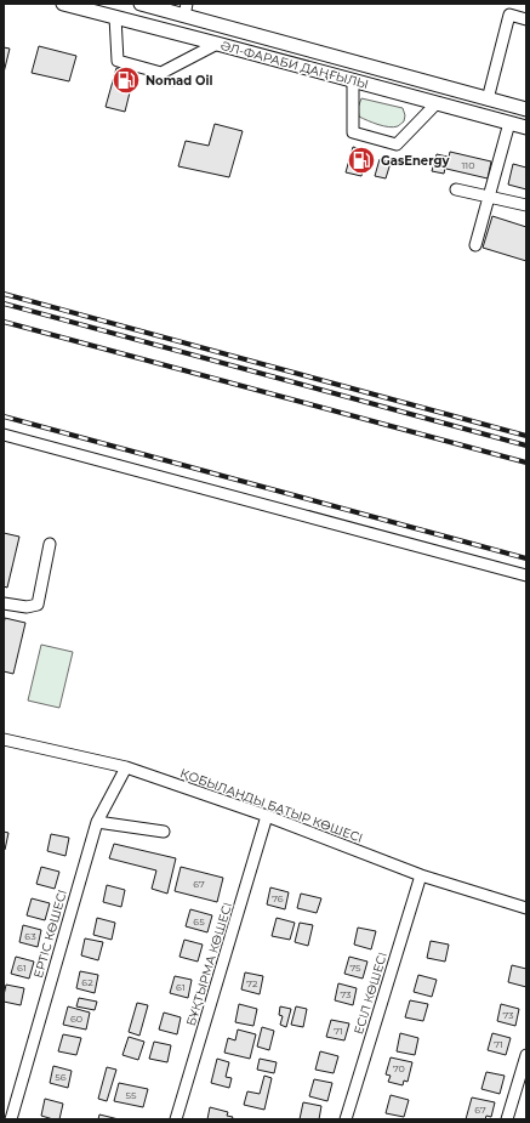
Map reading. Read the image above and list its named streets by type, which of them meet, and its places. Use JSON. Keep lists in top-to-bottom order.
{
  "streets": {
    "main road": ["ӘЛ-ФАРАБИ ДАҢҒЫЛЫ"],
    "street": [
      "ҚОБЫЛАНДЫ БАТЫР КӨШЕСІ",
      "ЕРТІС КӨШЕСІ",
      "БҰҚТЫРМА КӨШЕСІ",
      "ЕСІЛ КӨШЕСІ"
    ]
  },
  "crossings": [
    ["ҚОБЫЛАНДЫ БАТЫР КӨШЕСІ", "ЕРТІС КӨШЕСІ"],
    ["ҚОБЫЛАНДЫ БАТЫР КӨШЕСІ", "БҰҚТЫРМА КӨШЕСІ"],
    ["ҚОБЫЛАНДЫ БАТЫР КӨШЕСІ", "ЕСІЛ КӨШЕСІ"]
  ],
  "places": {
    "fuel station": ["Nomad Oil", "GasEnergy"]
  },
  "house_numbers": [
    "110",
    "67",
    "76",
    "65",
    "63",
    "61",
    "75",
    "62",
    "72",
    "61",
    "73",
    "73",
    "60",
    "71",
    "71",
    "70",
    "56",
    "55",
    "67"
  ]
}
